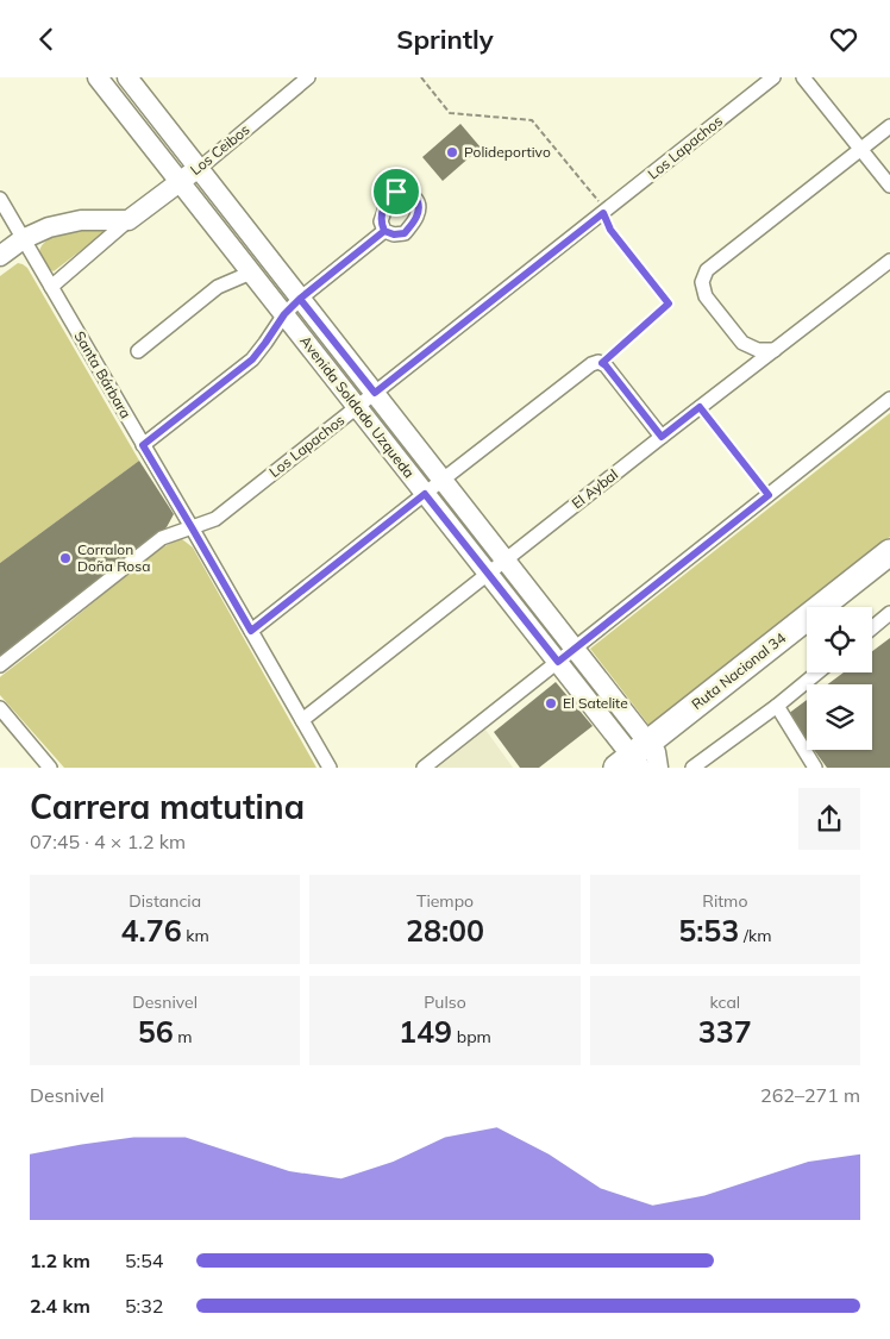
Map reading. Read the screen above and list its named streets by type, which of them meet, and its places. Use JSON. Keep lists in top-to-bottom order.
{
  "streets": {
    "highway": ["Ruta Nacional 34"],
    "street": [
      "Los Lapachos",
      "Los Ceibos",
      "Santa Bárbara",
      "Avenida Soldado Uzqueda",
      "El Aybal"
    ]
  },
  "crossings": [
    ["Los Lapachos", "Santa Bárbara"],
    ["Los Lapachos", "Avenida Soldado Uzqueda"],
    ["Los Ceibos", "Santa Bárbara"],
    ["Los Ceibos", "Avenida Soldado Uzqueda"],
    ["Santa Bárbara", "El Aybal"],
    ["Avenida Soldado Uzqueda", "El Aybal"],
    ["Avenida Soldado Uzqueda", "Ruta Nacional 34"]
  ],
  "places": ["Polideportivo", "Corralon Doña Rosa", "El Satelite"],
  "page": {
    "header": "Sprintly",
    "heading": ["Carrera matutina", "07:45 · 4 × 1.2 km"],
    "stats": [
      ["Distancia", "4.76 km"],
      ["Tiempo", "28:00"],
      ["Ritmo", "5:53 /km"],
      ["Desnivel", "56 m"],
      ["Pulso", "149 bpm"],
      ["kcal", "337"]
    ],
    "chart": ["Desnivel", "262–271 m"],
    "list": [
      {
        "name": "1.2 km",
        "note": "5:54"
      },
      {
        "name": "2.4 km",
        "note": "5:32"
      }
    ]
  }
}
